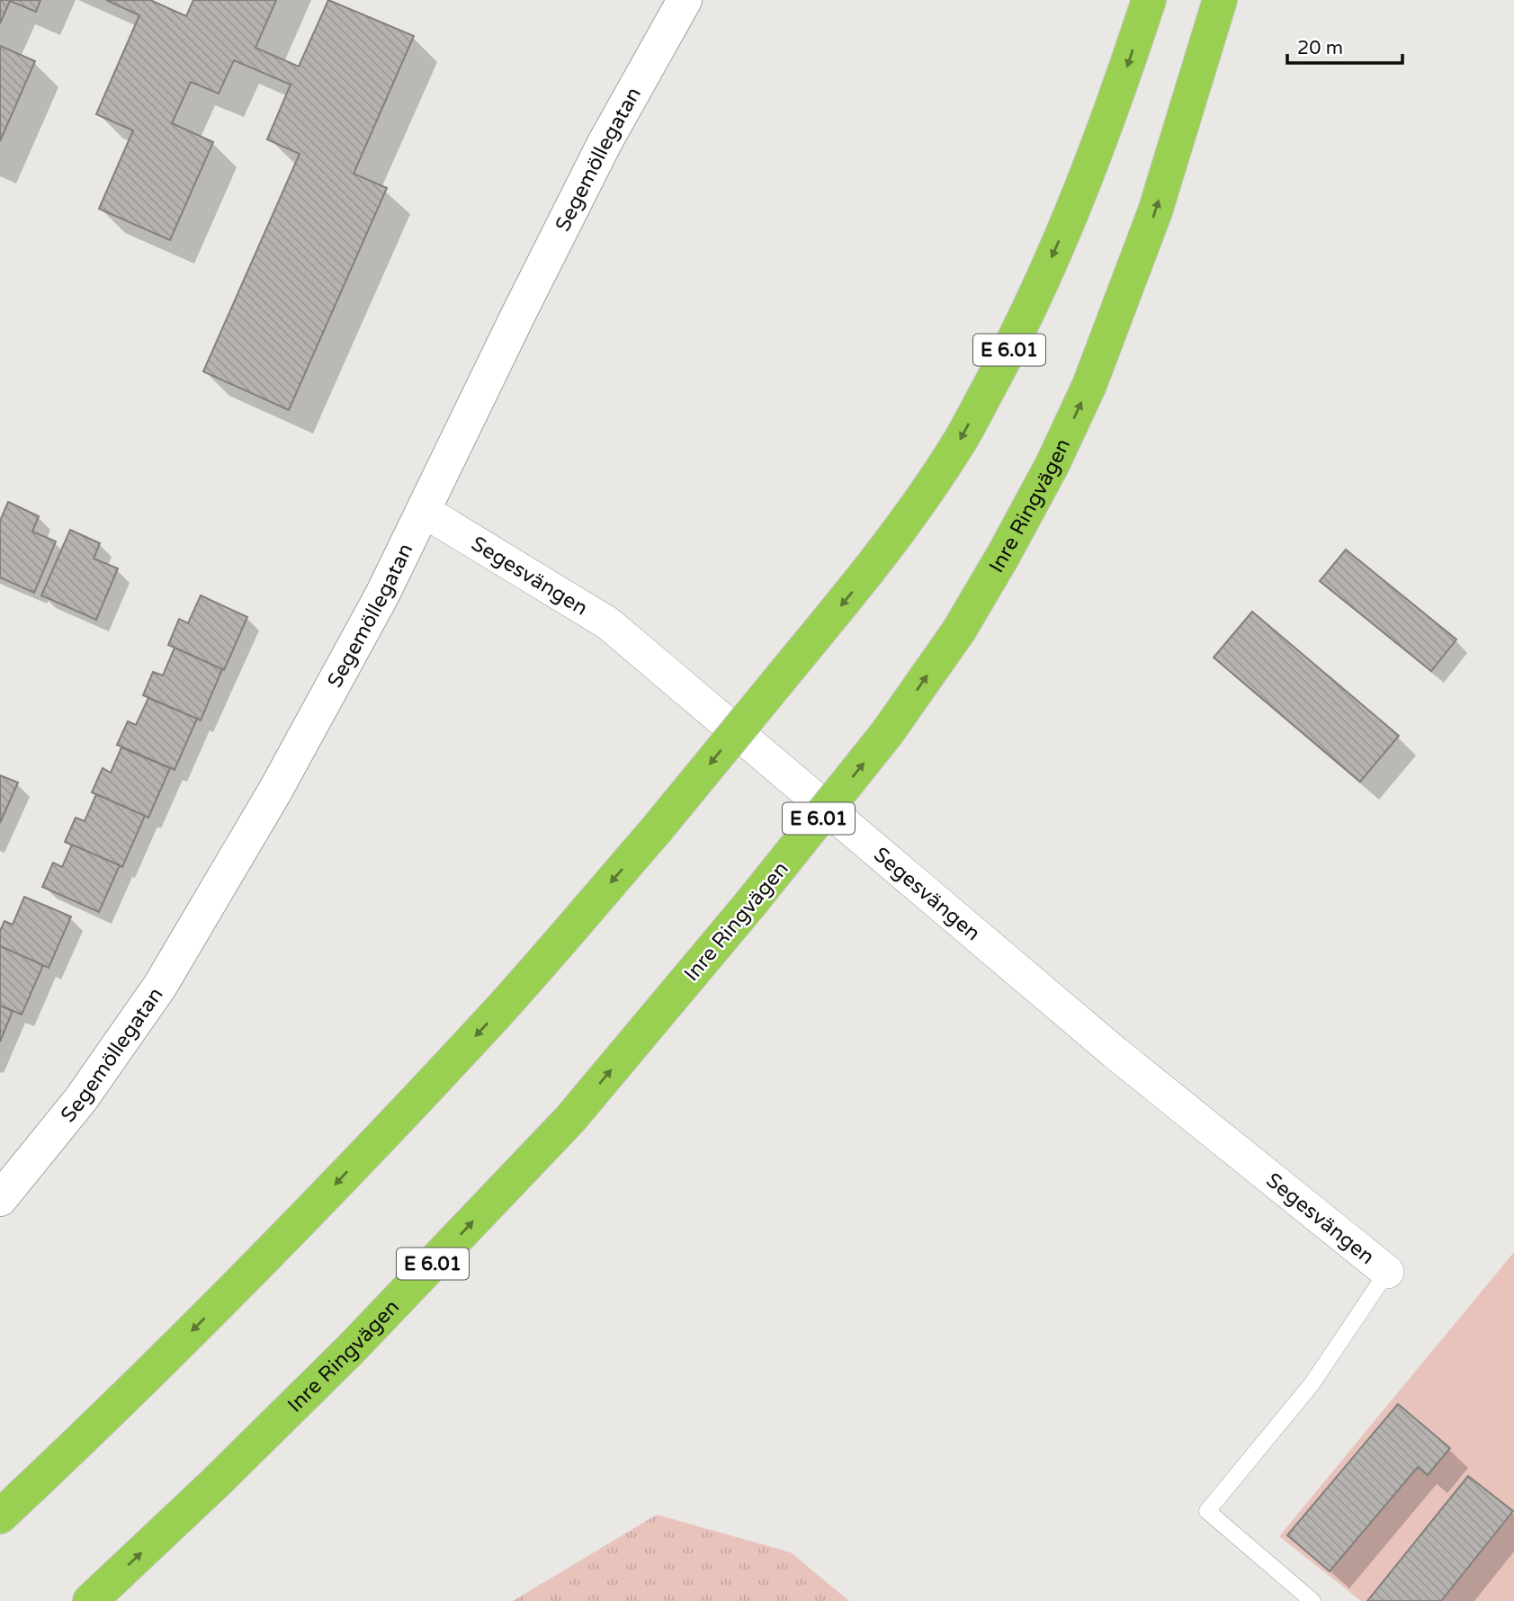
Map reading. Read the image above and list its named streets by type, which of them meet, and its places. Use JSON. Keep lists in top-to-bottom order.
{
  "streets": {
    "highway": ["E 6.01", "Inre Ringvägen"],
    "street": ["Segemöllegatan", "Segesvängen"]
  },
  "crossings": [
    ["Segemöllegatan", "Segesvängen"]
  ],
  "scale_bar": "20 m"
}
